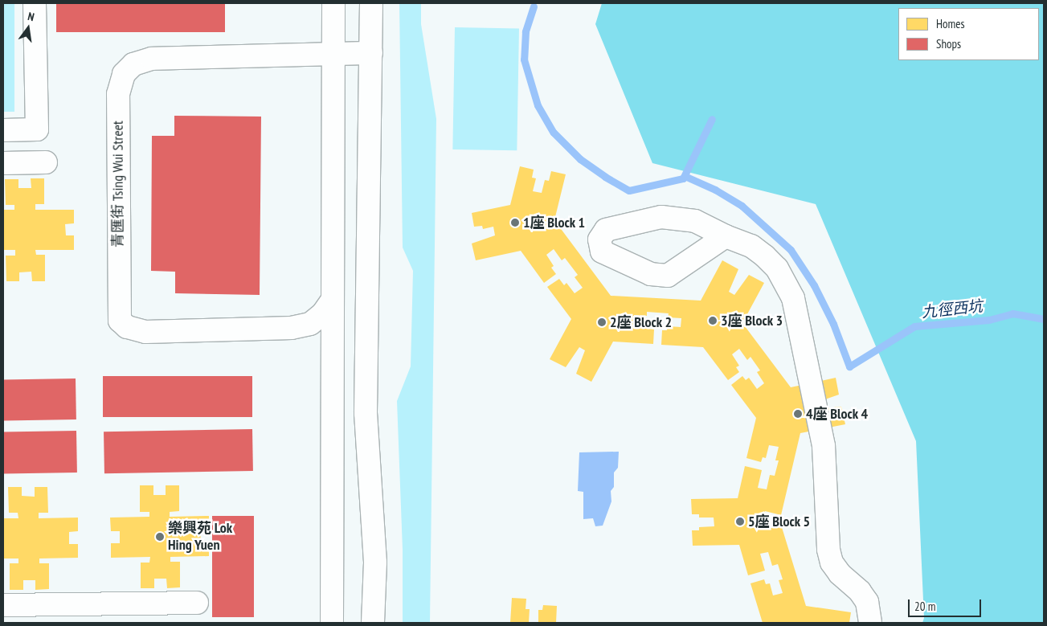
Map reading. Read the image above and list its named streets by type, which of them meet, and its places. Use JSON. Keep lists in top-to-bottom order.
{
  "streets": {
    "main road": ["青匯街 Tsing Wui Street"]
  },
  "water": ["九徑西坑"],
  "places": [
    "1座 Block 1",
    "3座 Block 3",
    "2座 Block 2",
    "4座 Block 4",
    "5座 Block 5",
    "樂興苑 Lok Hing Yuen"
  ],
  "legend": ["Homes", "Shops"],
  "scale_bar": "20 m",
  "north": "top"
}
